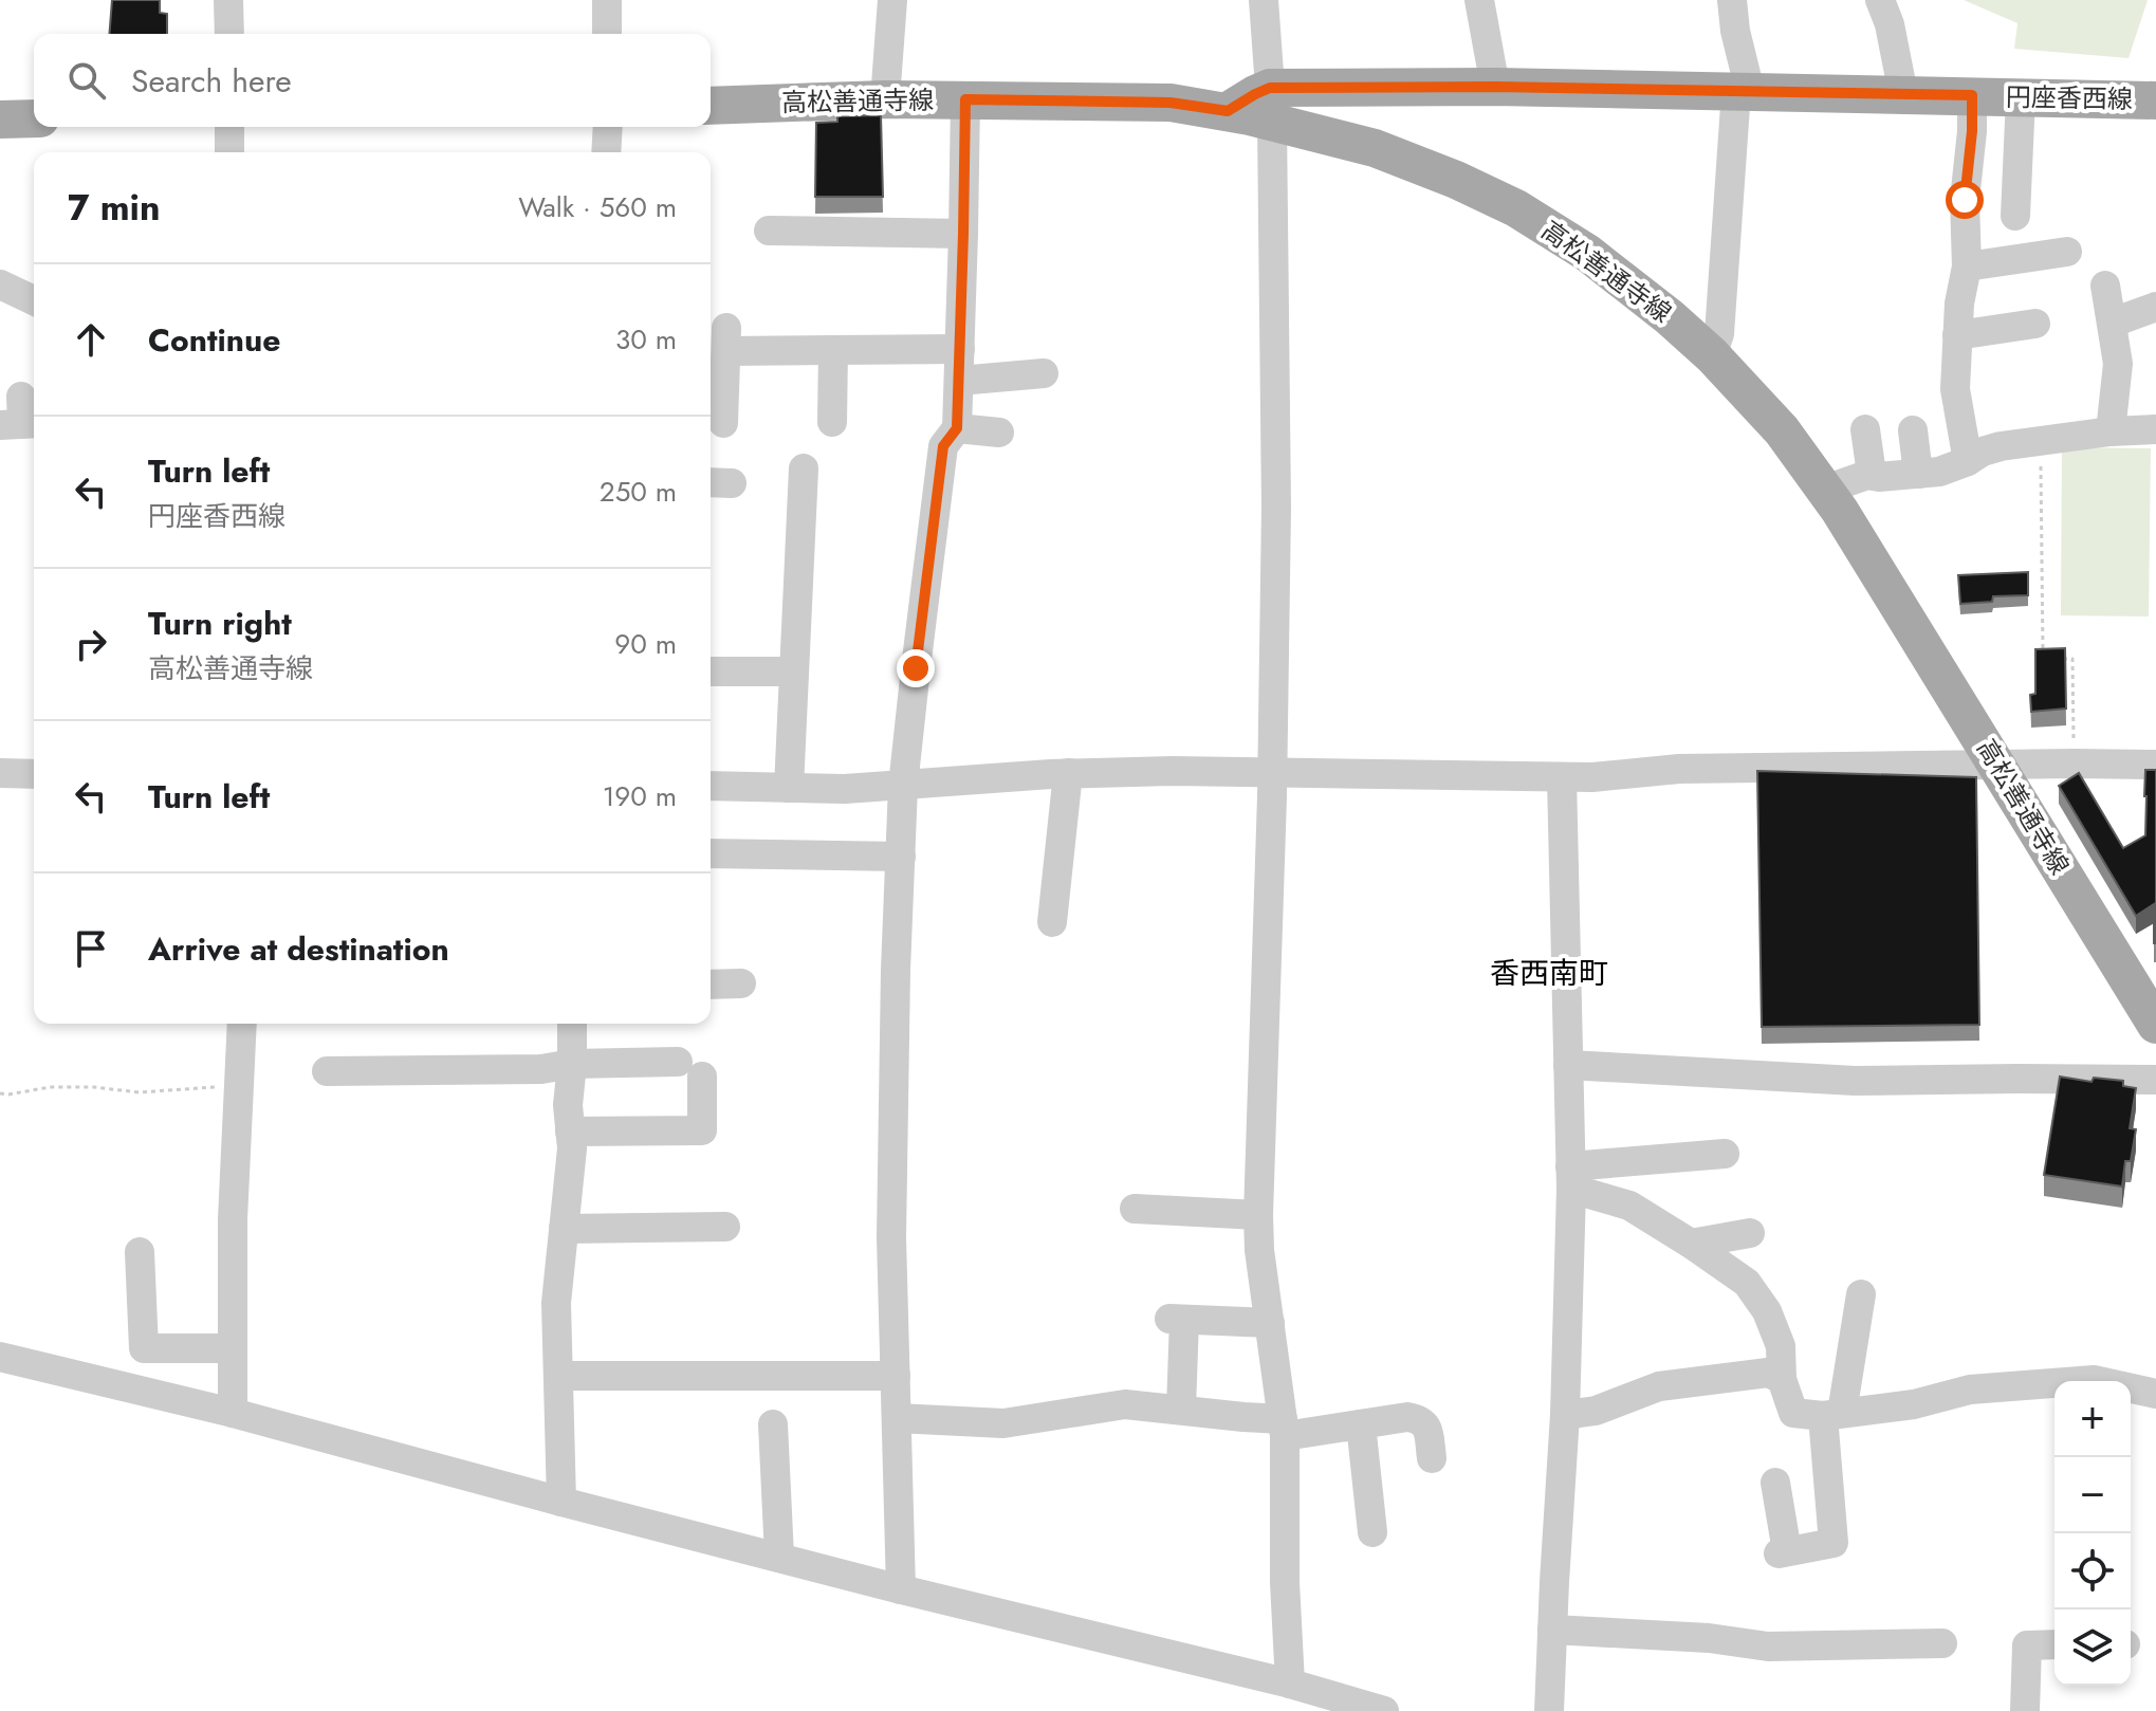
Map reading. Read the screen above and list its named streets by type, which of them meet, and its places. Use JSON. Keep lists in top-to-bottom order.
{
  "streets": {
    "main road": ["円座香西線", "高松善通寺線"]
  },
  "crossings": [
    ["円座香西線", "高松善通寺線"]
  ],
  "districts": ["香西南町"],
  "page": {
    "search": "Search here",
    "heading": ["7 min", "Walk · 560 m"],
    "list": [
      ["Continue", "30 m"],
      ["Turn left", "円座香西線", "250 m"],
      ["Turn right", "高松善通寺線", "90 m"],
      ["Turn left", "190 m"],
      "Arrive at destination"
    ],
    "map_buttons": ["+", "−"]
  }
}
